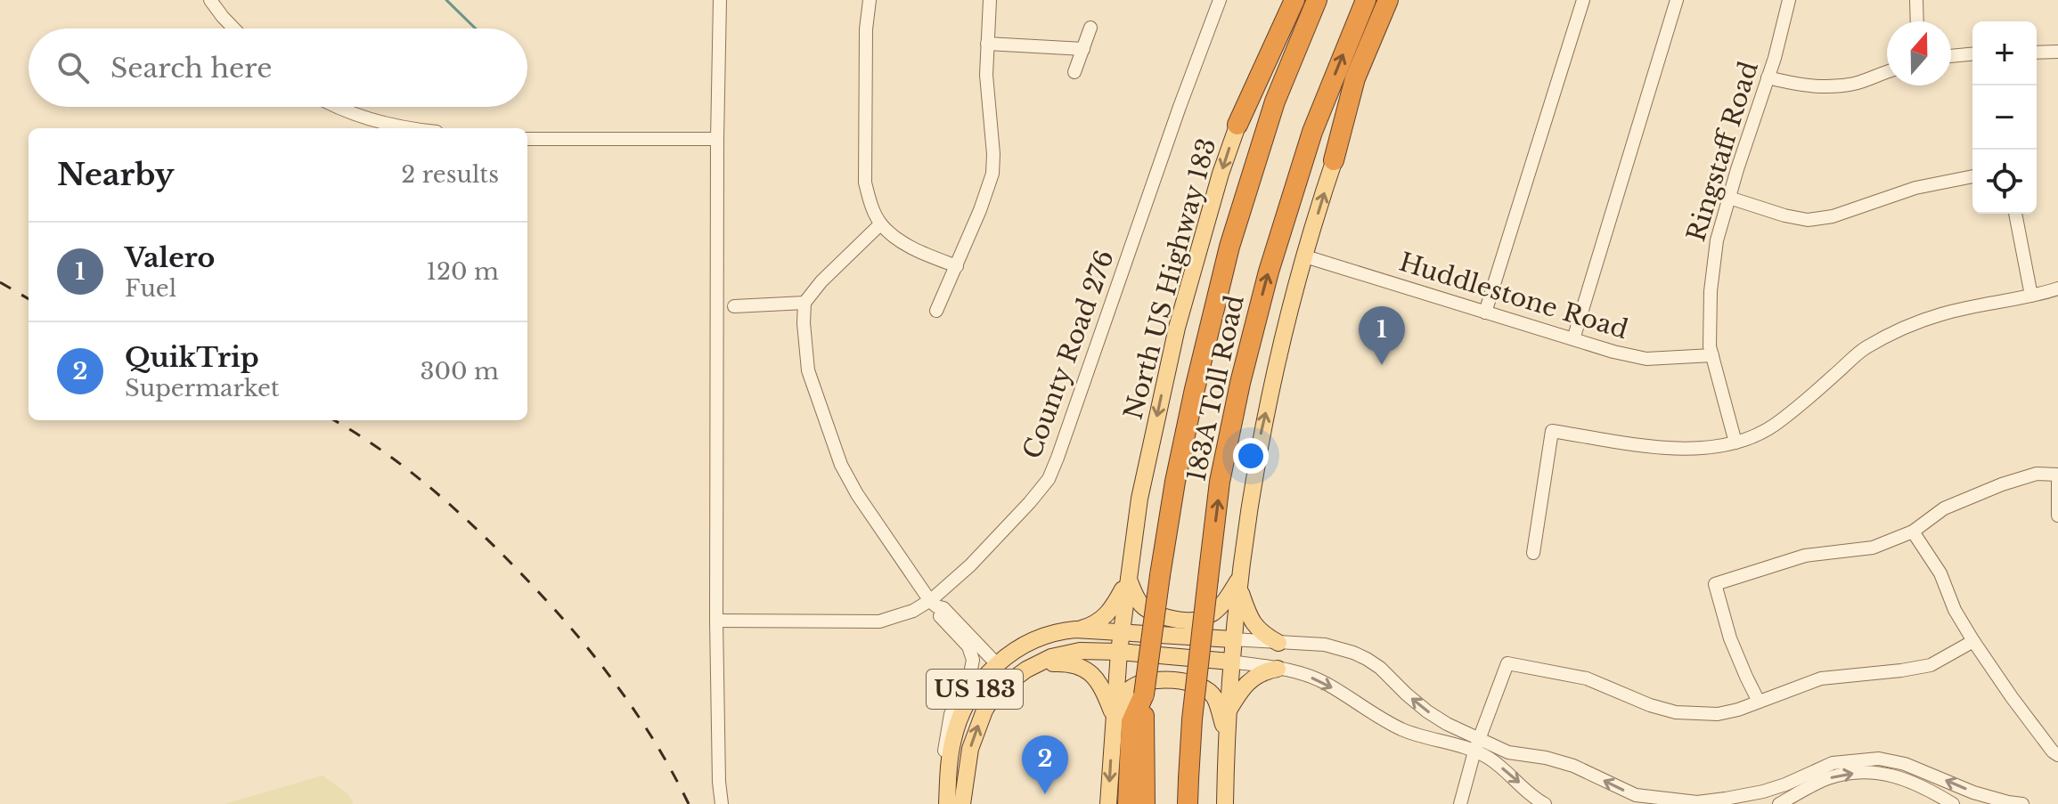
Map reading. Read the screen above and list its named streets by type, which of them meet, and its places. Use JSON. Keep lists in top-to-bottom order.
{
  "streets": {
    "highway": ["183A Toll Road"],
    "main road": ["North US Highway 183", "US 183"],
    "street": ["Ringstaff Road", "Huddlestone Road", "County Road 276"]
  },
  "crossings": [
    ["Ringstaff Road", "Huddlestone Road"],
    ["North US Highway 183", "US 183"]
  ],
  "north": "top",
  "page": {
    "map_buttons": ["+", "−"],
    "search": "Search here",
    "heading": ["Nearby", "2 results"],
    "list": [
      {
        "mark": "1",
        "name": "Valero",
        "note": "Fuel",
        "value": "120 m"
      },
      {
        "mark": "2",
        "name": "QuikTrip",
        "note": "Supermarket",
        "value": "300 m"
      }
    ],
    "pins": ["1", "2"]
  }
}
